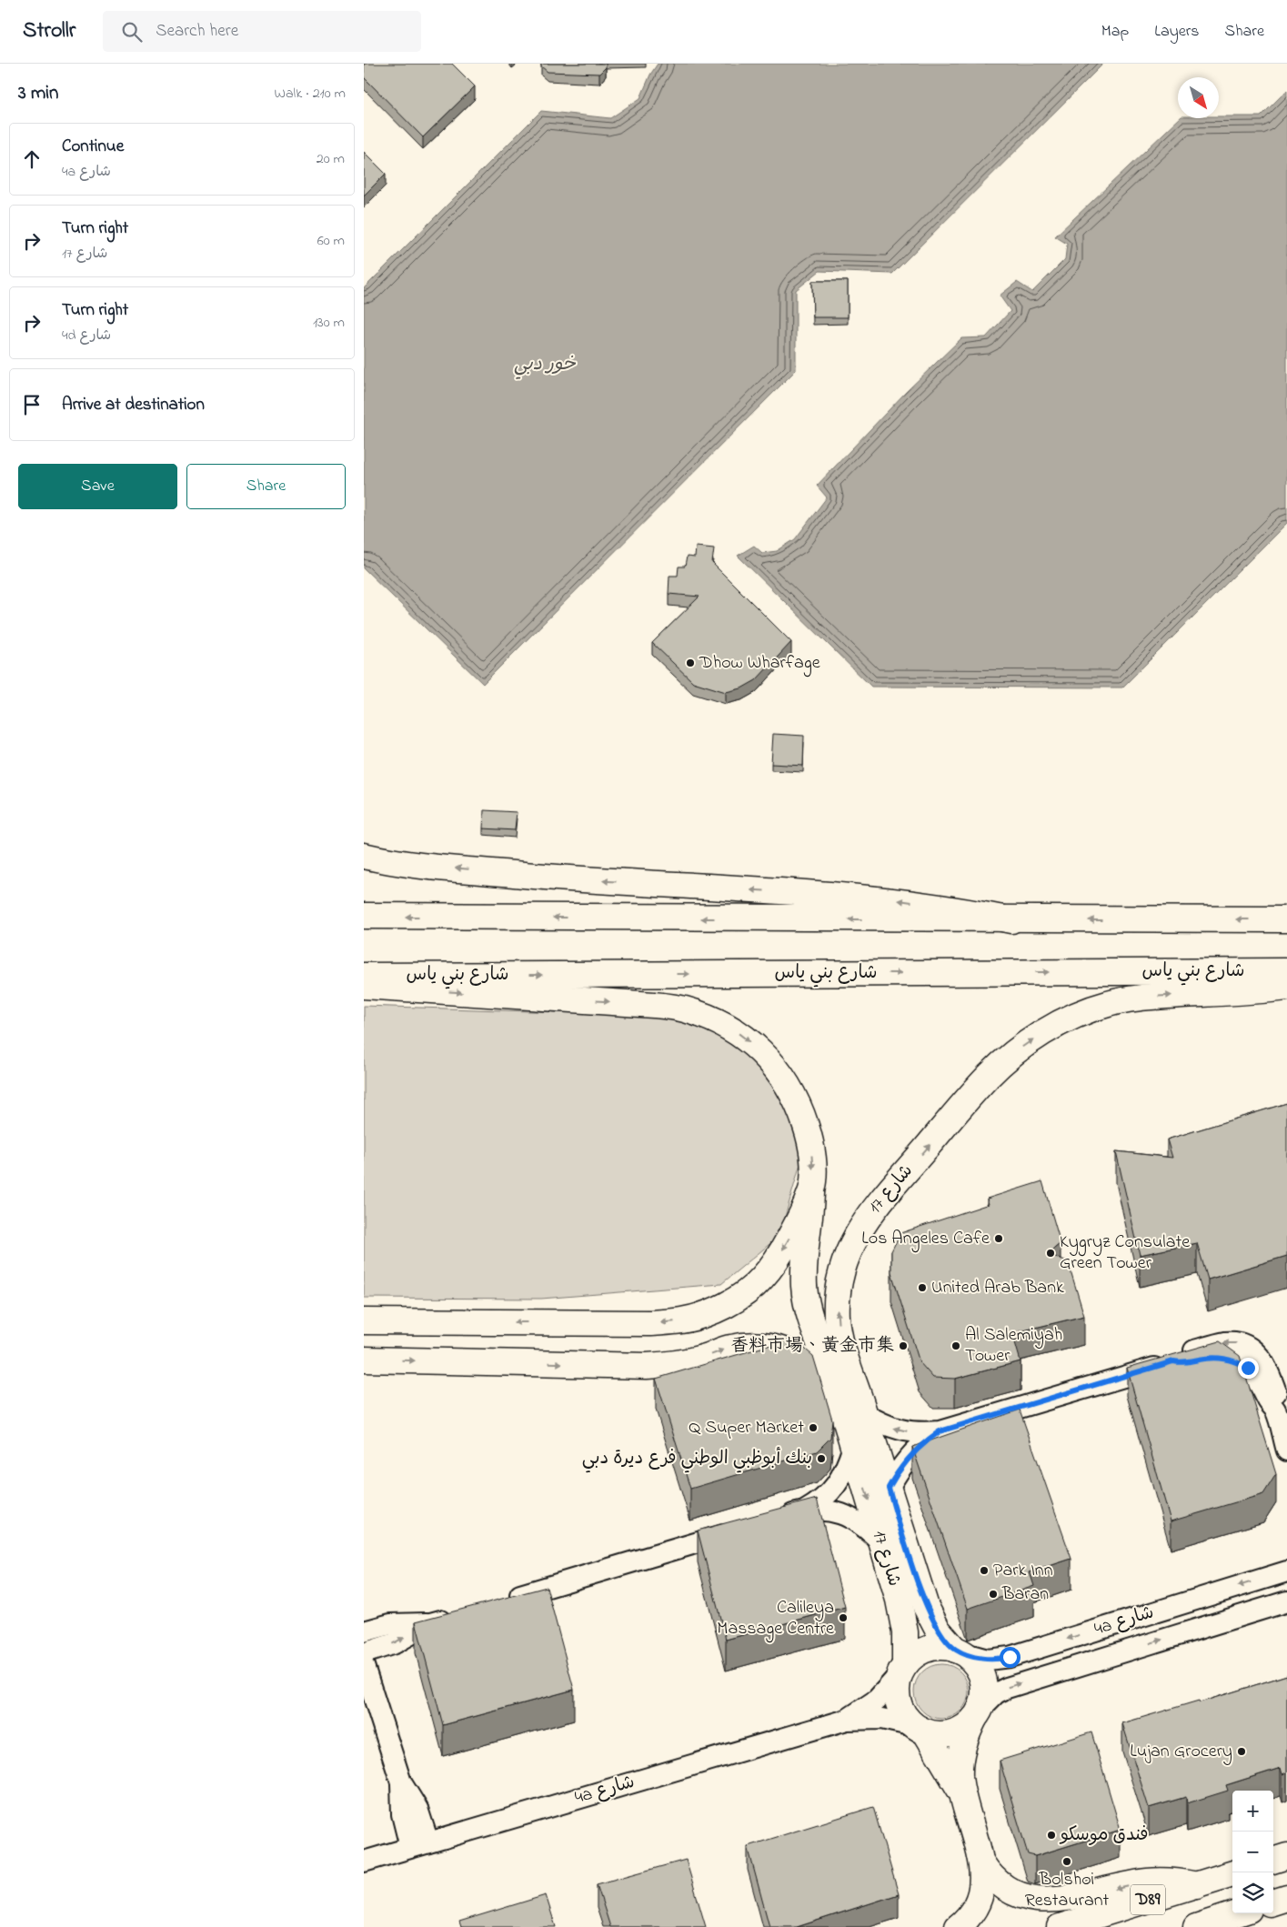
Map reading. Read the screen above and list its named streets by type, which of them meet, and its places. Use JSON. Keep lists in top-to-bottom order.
{
  "streets": {
    "main road": ["شارع بني ياس", "شارع 17", "D89"],
    "street": ["4a شارع"]
  },
  "crossings": [
    ["شارع 17", "4a شارع"]
  ],
  "water": ["خور دبي"],
  "places": [
    "Dhow Wharfage",
    "Los Angeles Cafe",
    "Kygryz Consulate Green Tower",
    "United Arab Bank",
    "香料市場、黃金市集",
    "Al Salemiyah Tower",
    "Q Super Market",
    "بنك أبوظبي الوطني فرع ديرة دبي",
    "Park Inn",
    "Baran",
    "Calileya Massage Centre",
    "Lujan Grocery",
    "فندق موسكو",
    "Bolshoi Restaurant"
  ],
  "north": "bottom right",
  "page": {
    "header": "Strollr",
    "search": "Search here",
    "nav": ["Map", "Layers", "Share"],
    "heading": ["3 min", "Walk · 210 m"],
    "list": [
      ["Continue", "4a شارع", "20 m"],
      ["Turn right", "شارع 17", "60 m"],
      ["Turn right", "4d شارع", "130 m"],
      "Arrive at destination"
    ],
    "buttons": ["Save", "Share"],
    "map_buttons": ["+", "−"]
  }
}
